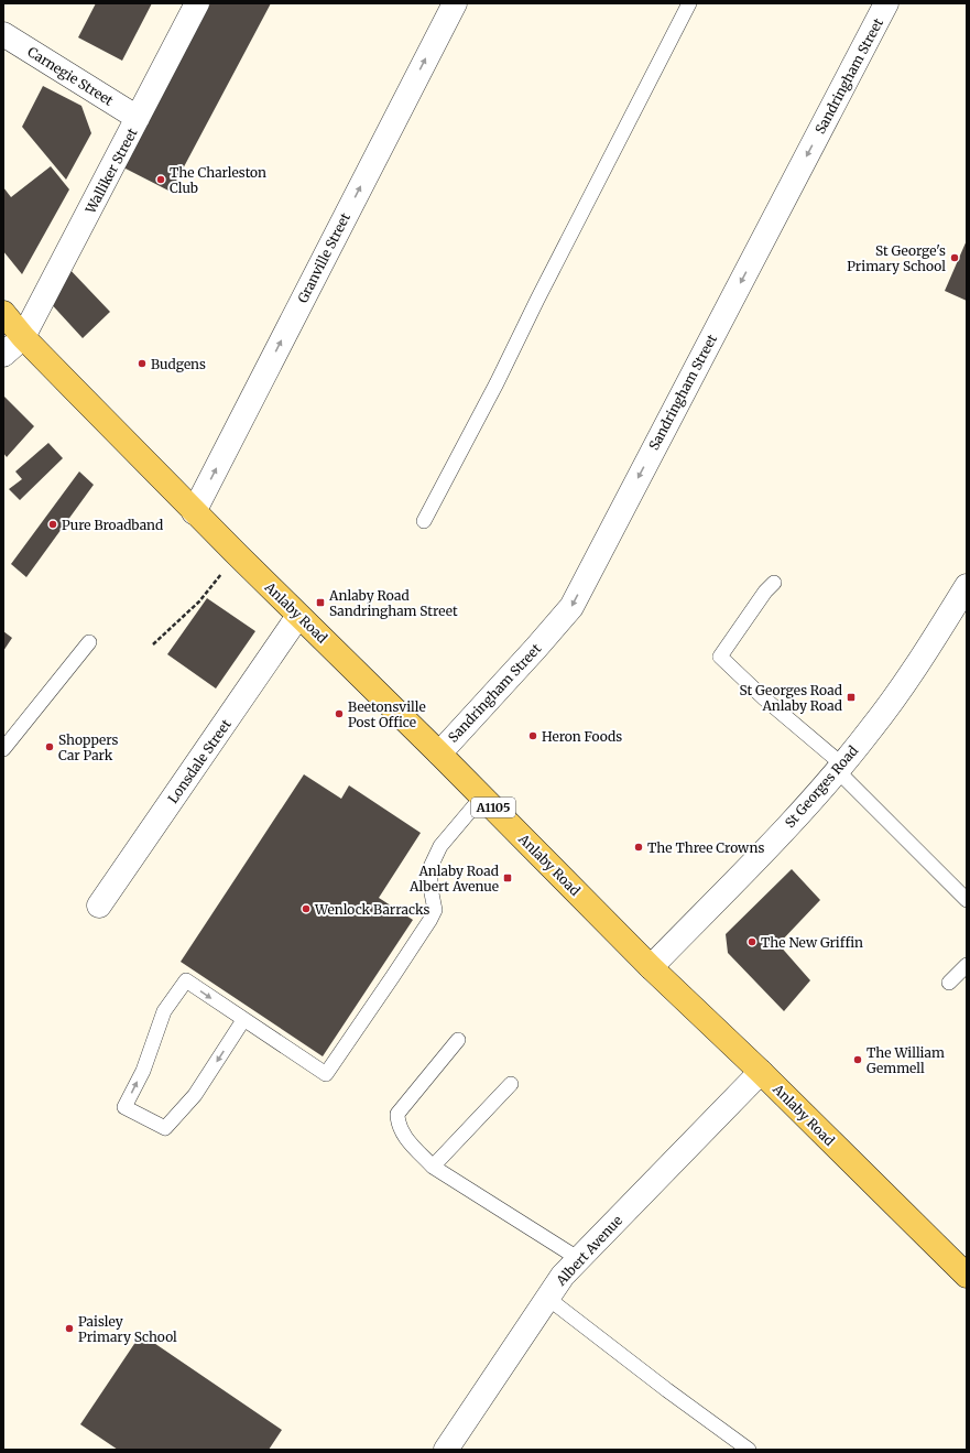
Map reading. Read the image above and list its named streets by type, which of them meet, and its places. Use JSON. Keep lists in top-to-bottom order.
{
  "streets": {
    "main road": ["Anlaby Road", "A1105"],
    "street": [
      "Carnegie Street",
      "Sandringham Street",
      "Walliker Street",
      "Granville Street",
      "Lonsdale Street",
      "St Georges Road",
      "Albert Avenue"
    ]
  },
  "crossings": [
    ["Carnegie Street", "Walliker Street"],
    ["Sandringham Street", "Anlaby Road"],
    ["Walliker Street", "Anlaby Road"],
    ["Granville Street", "Anlaby Road"],
    ["Anlaby Road", "Lonsdale Street"],
    ["Anlaby Road", "St Georges Road"],
    ["Anlaby Road", "Albert Avenue"]
  ],
  "one_way": ["Sandringham Street", "Granville Street"],
  "places": {
    "other": [
      "The Charleston Club",
      "St George's Primary School",
      "Budgens",
      "Pure Broadband",
      "Beetonsville Post Office",
      "Heron Foods",
      "Shoppers Car Park",
      "The Three Crowns",
      "Wenlock Barracks",
      "The New Griffin",
      "The William Gemmell",
      "Paisley Primary School"
    ],
    "transit": ["Anlaby Road Sandringham Street", "St Georges Road Anlaby Road", "Anlaby Road Albert Avenue"]
  }
}
